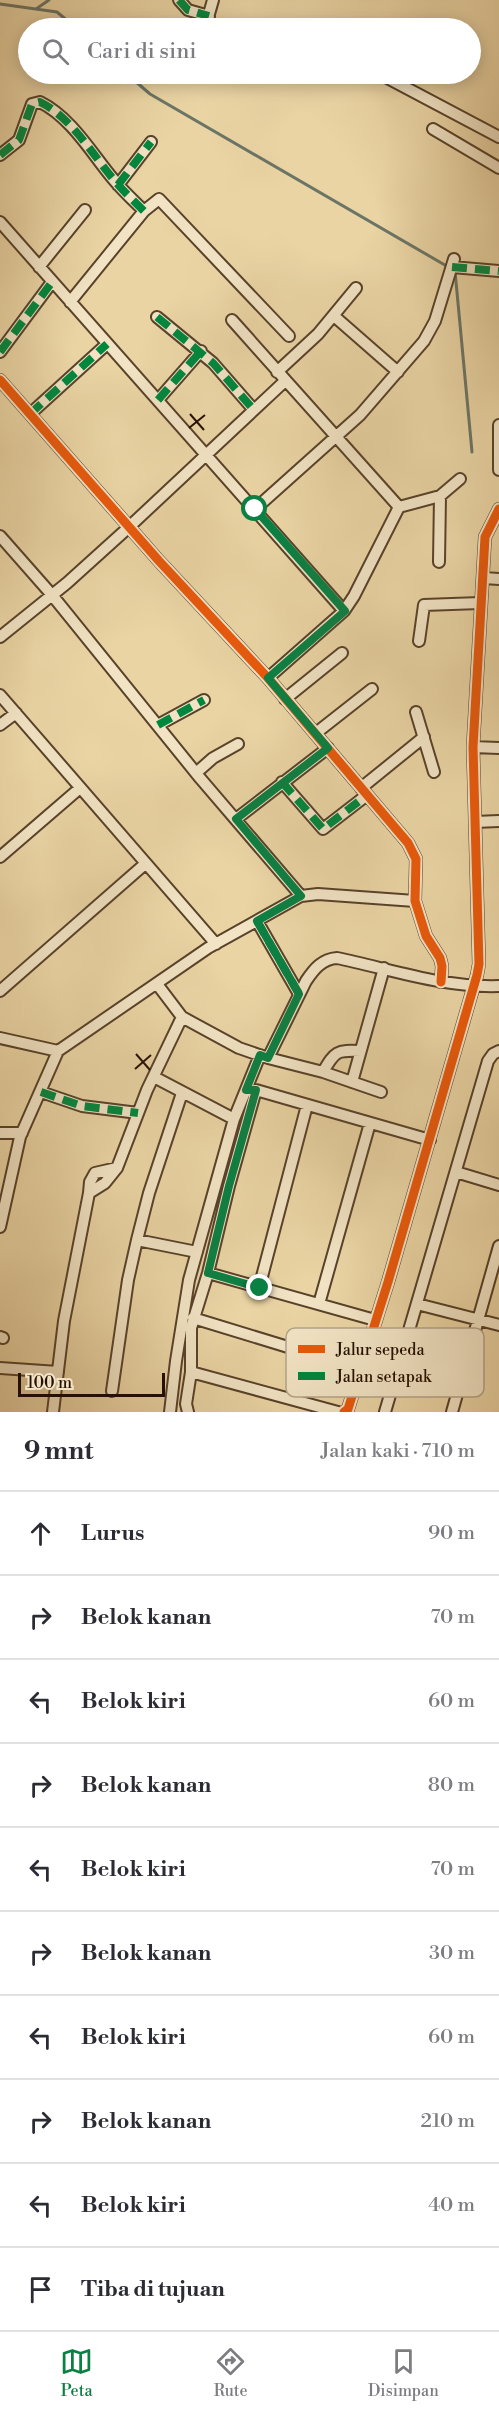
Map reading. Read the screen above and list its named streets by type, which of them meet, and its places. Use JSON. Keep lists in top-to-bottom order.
{
  "legend": ["Jalur sepeda", "Jalan setapak"],
  "scale_bar": "100 m",
  "page": {
    "search": "Cari di sini",
    "scale": "100 m",
    "heading": ["9 mnt", "Jalan kaki · 710 m"],
    "list": [
      ["Lurus", "90 m"],
      ["Belok kanan", "70 m"],
      ["Belok kiri", "60 m"],
      ["Belok kanan", "80 m"],
      ["Belok kiri", "70 m"],
      ["Belok kanan", "30 m"],
      ["Belok kiri", "60 m"],
      ["Belok kanan", "210 m"],
      ["Belok kiri", "40 m"],
      "Tiba di tujuan"
    ],
    "nav": ["Peta", "Rute", "Disimpan"]
  }
}
